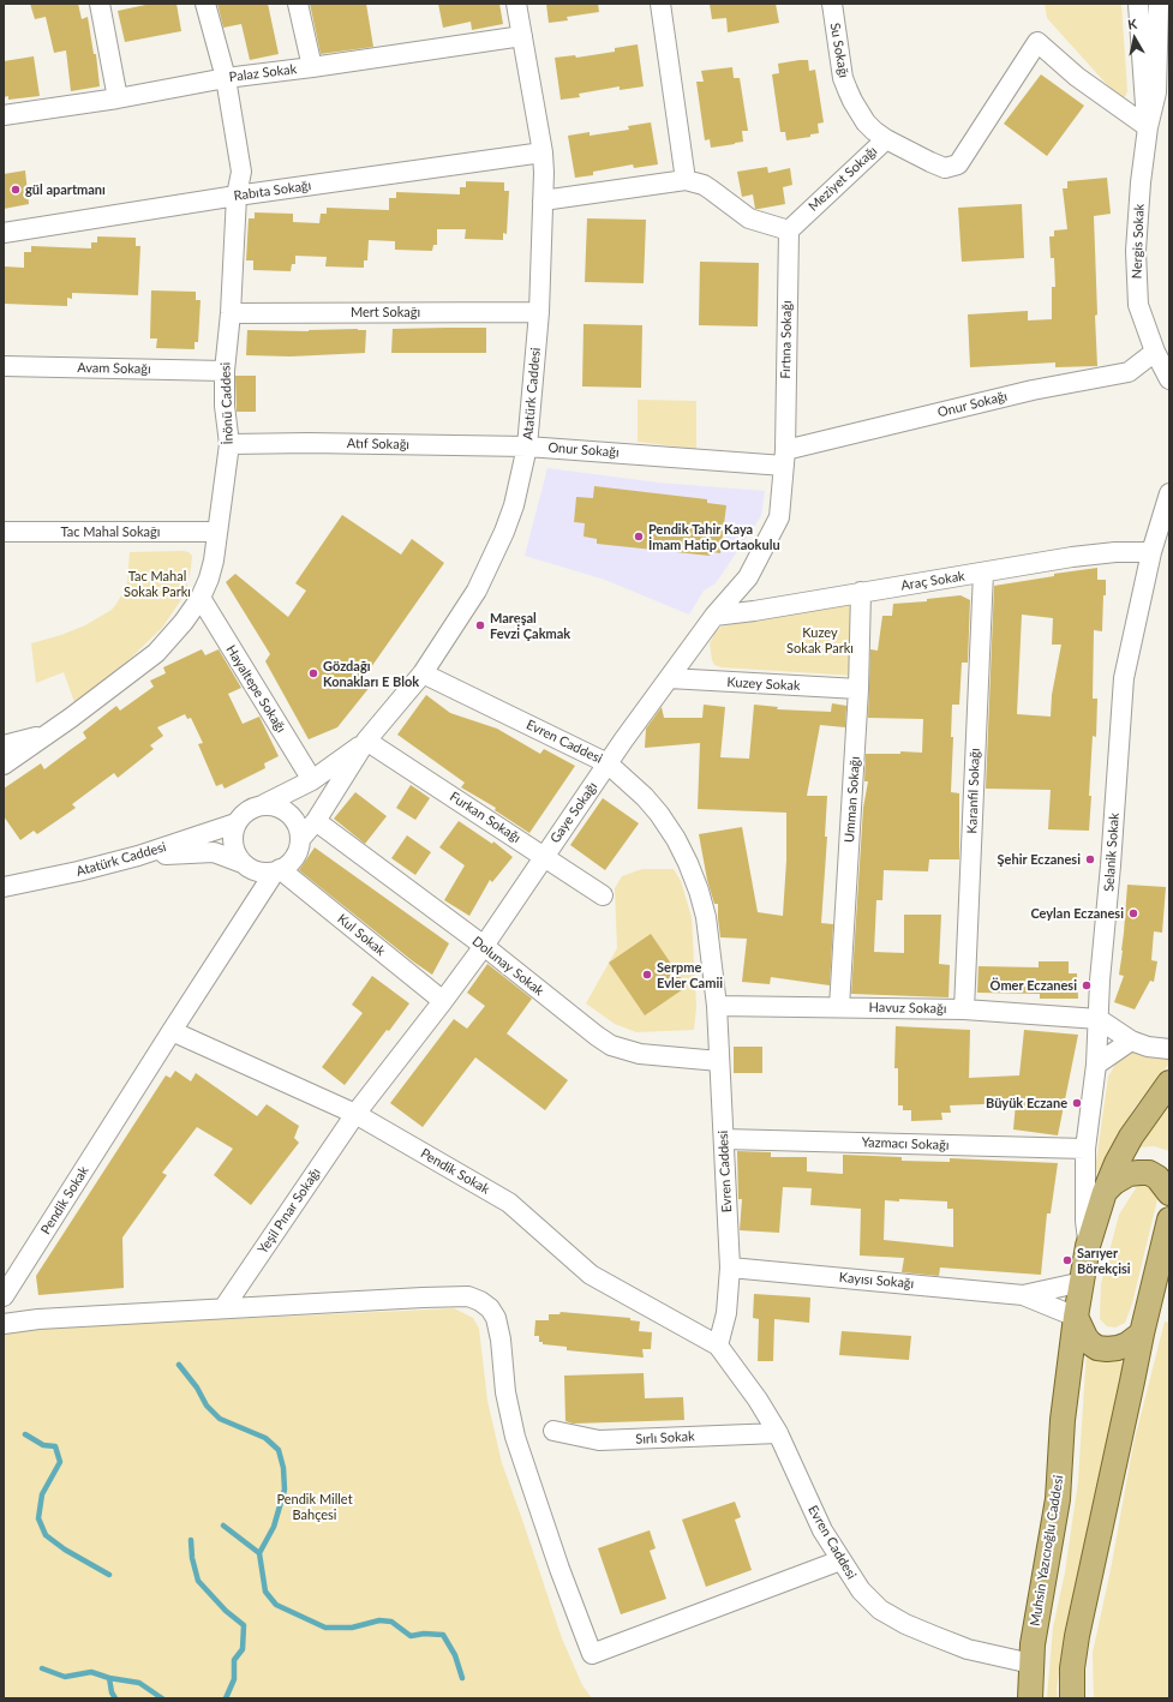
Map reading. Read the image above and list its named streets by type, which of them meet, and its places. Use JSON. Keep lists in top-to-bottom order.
{
  "streets": {
    "main road": ["Muhsin Yazıcıoğlu Caddesi"],
    "street": [
      "Su Sokağı",
      "Palaz Sokak",
      "Meziyet Sokağı",
      "Rabıta Sokağı",
      "Nergis Sokak",
      "Mert Sokağı",
      "Fırtına Sokağı",
      "Avam Sokağı",
      "Atatürk Caddesi",
      "İnönü Caddesi",
      "Onur Sokağı",
      "Atıf Sokağı",
      "Tac Mahal Sokağı",
      "Araç Sokak",
      "Kuzey Sokak",
      "Hayaltepe Sokağı",
      "Evren Caddesi",
      "Karanfil Sokağı",
      "Umman Sokağı",
      "Gaye Sokağı",
      "Furkan Sokağı",
      "Selanik Sokak",
      "Kul Sokak",
      "Dolunay Sokak",
      "Havuz Sokağı",
      "Yazmacı Sokağı",
      "Pendik Sokak",
      "Yeşil Pınar Sokağı",
      "Kayısı Sokağı",
      "Sırlı Sokak"
    ]
  },
  "crossings": [
    ["Su Sokağı", "Meziyet Sokağı"],
    ["Palaz Sokak", "Atatürk Caddesi"],
    ["Palaz Sokak", "İnönü Caddesi"],
    ["Meziyet Sokağı", "Nergis Sokak"],
    ["Meziyet Sokağı", "Fırtına Sokağı"],
    ["Rabıta Sokağı", "Atatürk Caddesi"],
    ["Rabıta Sokağı", "İnönü Caddesi"],
    ["Nergis Sokak", "Onur Sokağı"],
    ["Mert Sokağı", "Atatürk Caddesi"],
    ["Mert Sokağı", "İnönü Caddesi"],
    ["Fırtına Sokağı", "Onur Sokağı"],
    ["Fırtına Sokağı", "Gaye Sokağı"],
    ["Avam Sokağı", "İnönü Caddesi"],
    ["Atatürk Caddesi", "Onur Sokağı"],
    ["Atatürk Caddesi", "Atıf Sokağı"],
    ["Atatürk Caddesi", "Hayaltepe Sokağı"],
    ["Atatürk Caddesi", "Evren Caddesi"],
    ["Atatürk Caddesi", "Furkan Sokağı"],
    ["Atatürk Caddesi", "Kul Sokak"],
    ["Atatürk Caddesi", "Dolunay Sokak"],
    ["Atatürk Caddesi", "Pendik Sokak"],
    ["İnönü Caddesi", "Atıf Sokağı"],
    ["İnönü Caddesi", "Tac Mahal Sokağı"],
    ["İnönü Caddesi", "Hayaltepe Sokağı"],
    ["Onur Sokağı", "Atıf Sokağı"],
    ["Onur Sokağı", "Gaye Sokağı"],
    ["Araç Sokak", "Karanfil Sokağı"],
    ["Araç Sokak", "Umman Sokağı"],
    ["Araç Sokak", "Gaye Sokağı"],
    ["Araç Sokak", "Selanik Sokak"],
    ["Kuzey Sokak", "Umman Sokağı"],
    ["Kuzey Sokak", "Gaye Sokağı"],
    ["Evren Caddesi", "Gaye Sokağı"],
    ["Evren Caddesi", "Dolunay Sokak"],
    ["Evren Caddesi", "Havuz Sokağı"],
    ["Evren Caddesi", "Yazmacı Sokağı"],
    ["Evren Caddesi", "Pendik Sokak"],
    ["Evren Caddesi", "Kayısı Sokağı"],
    ["Evren Caddesi", "Sırlı Sokak"],
    ["Evren Caddesi", "Muhsin Yazıcıoğlu Caddesi"],
    ["Karanfil Sokağı", "Havuz Sokağı"],
    ["Umman Sokağı", "Havuz Sokağı"],
    ["Gaye Sokağı", "Furkan Sokağı"],
    ["Gaye Sokağı", "Kul Sokak"],
    ["Gaye Sokağı", "Dolunay Sokak"],
    ["Gaye Sokağı", "Pendik Sokak"],
    ["Gaye Sokağı", "Yeşil Pınar Sokağı"],
    ["Selanik Sokak", "Havuz Sokağı"],
    ["Selanik Sokak", "Yazmacı Sokağı"],
    ["Selanik Sokak", "Muhsin Yazıcıoğlu Caddesi"],
    ["Kul Sokak", "Pendik Sokak"],
    ["Pendik Sokak", "Yeşil Pınar Sokağı"]
  ],
  "parks": ["Tac Mahal Sokak Parkı", "Kuzey Sokak Parkı", "Pendik Millet Bahçesi"],
  "places": [
    "gül apartmanı",
    "Pendik Tahir Kaya İmam Hatip Ortaokulu",
    "Mareşal Fevzi̇ Çakmak",
    "Gözdağı Konakları E Blok",
    "Şehir Eczanesi",
    "Ceylan Eczanesi",
    "Serpme Evler Camii",
    "Ömer Eczanesi",
    "Büyük Eczane",
    "Sarıyer Börekçisi"
  ],
  "north": "top"
}
